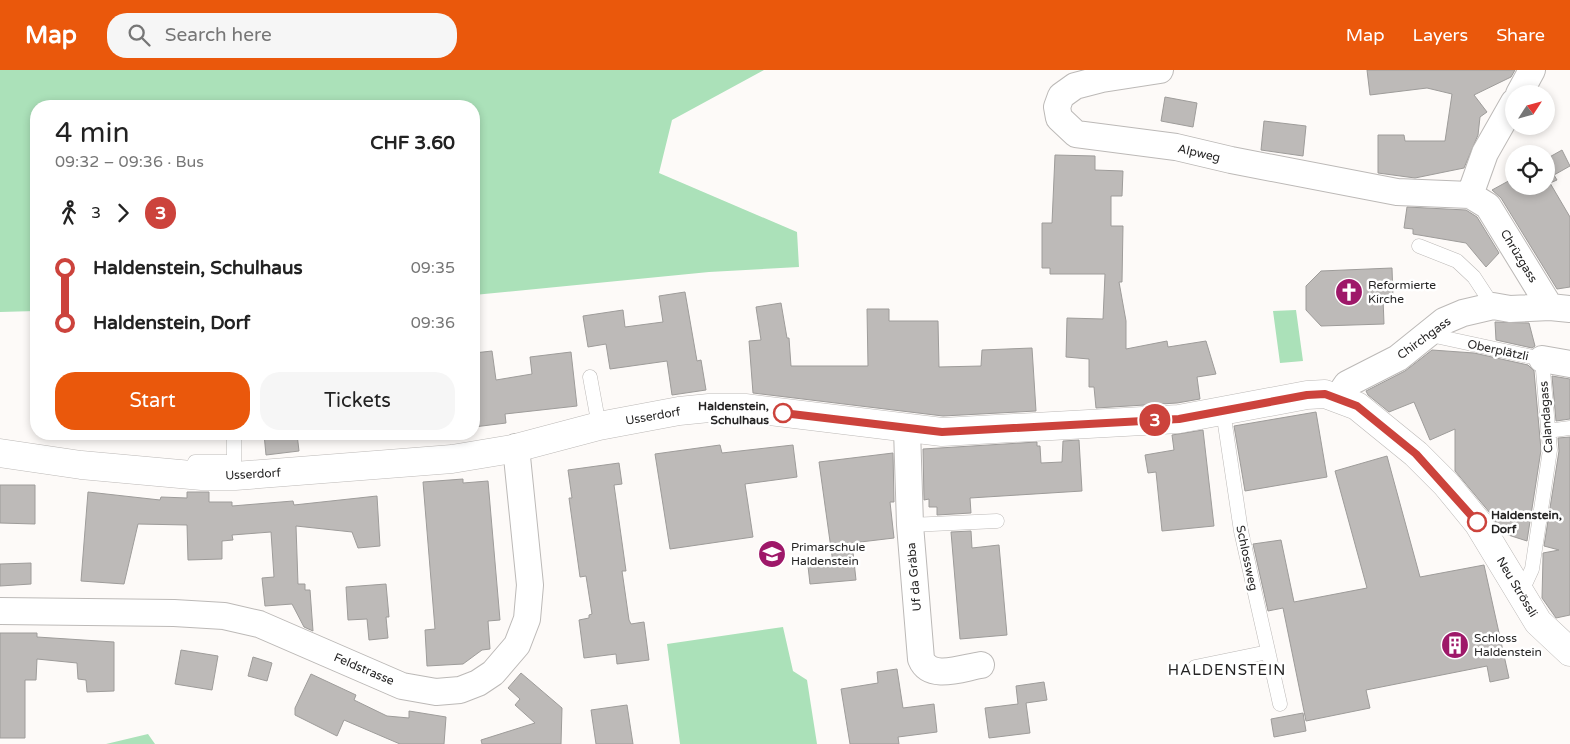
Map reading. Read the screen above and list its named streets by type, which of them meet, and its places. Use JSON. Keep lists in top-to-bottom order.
{
  "streets": {
    "street": [
      "Alpweg",
      "Chrüzgass",
      "Chirchgass",
      "Oberplätzli",
      "Usserdorf",
      "Uf da Gräba",
      "Neu Strössli",
      "Feldstrasse"
    ],
    "lane": ["Calandagass", "Schlossweg"]
  },
  "crossings": [
    ["Alpweg", "Chrüzgass"],
    ["Chrüzgass", "Chirchgass"],
    ["Chirchgass", "Oberplätzli"],
    ["Chirchgass", "Usserdorf"],
    ["Chirchgass", "Neu Strössli"],
    ["Oberplätzli", "Calandagass"],
    ["Usserdorf", "Schlossweg"],
    ["Usserdorf", "Uf da Gräba"],
    ["Usserdorf", "Neu Strössli"],
    ["Usserdorf", "Feldstrasse"],
    ["Calandagass", "Neu Strössli"]
  ],
  "districts": ["HALDENSTEIN"],
  "places": {
    "church": ["Reformierte Kirche"],
    "other": ["Haldenstein, Schulhaus", "Haldenstein, Dorf"],
    "school or university": ["Primarschule Haldenstein"],
    "building": ["Schloss Haldenstein"]
  },
  "lines": ["bus line 3"],
  "north": "top right",
  "page": {
    "header": "Map",
    "search": "Search here",
    "nav": ["Map", "Layers", "Share"],
    "on_map": "3",
    "heading": ["4 min", "09:32 – 09:36 · Bus", "CHF 3.60"],
    "legs": ["3", "3"],
    "list": [
      {
        "name": "Haldenstein, Schulhaus",
        "value": "09:35"
      },
      {
        "name": "Haldenstein, Dorf",
        "value": "09:36"
      }
    ],
    "buttons": ["Start", "Tickets"]
  }
}
